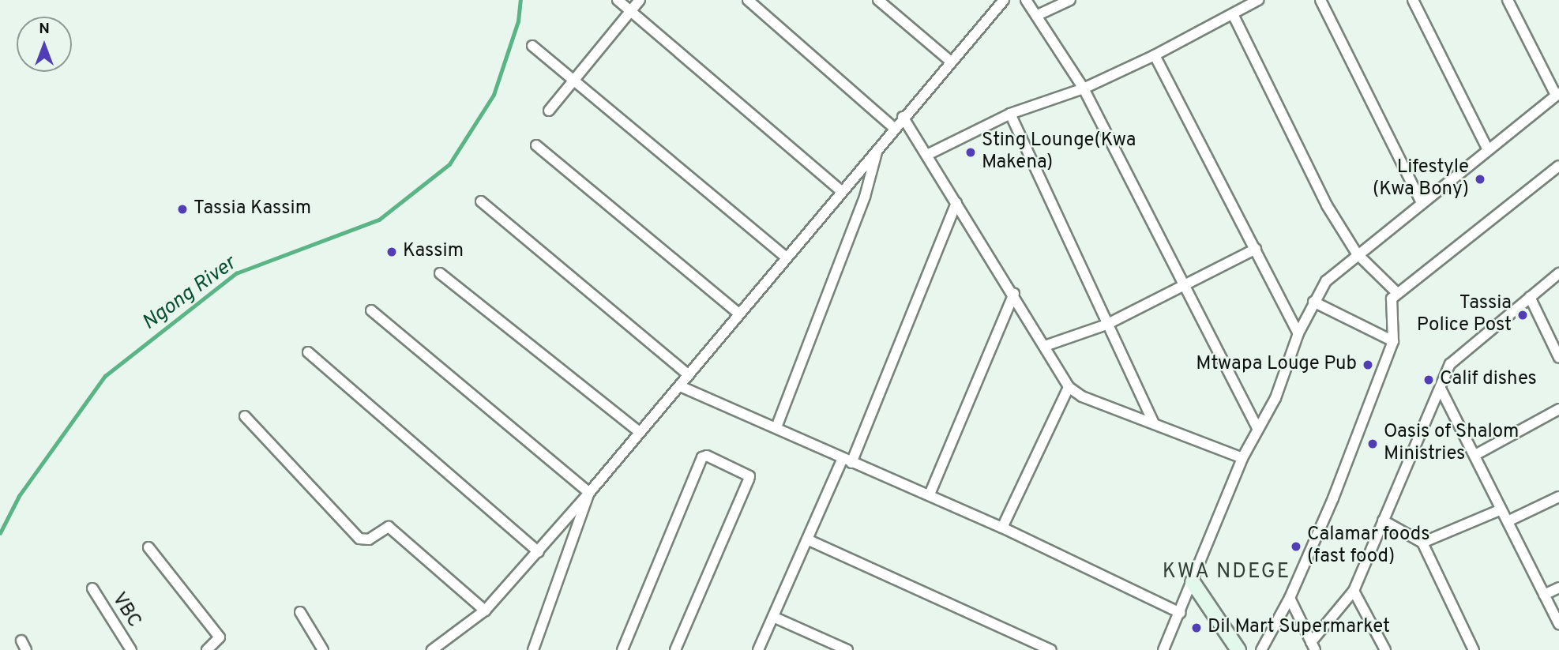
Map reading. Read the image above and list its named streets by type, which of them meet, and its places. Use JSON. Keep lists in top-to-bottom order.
{
  "streets": {
    "street": ["VBC"]
  },
  "districts": ["KWA NDEGE"],
  "water": ["Ngong River"],
  "places": [
    "Sting Lounge(Kwa Makena)",
    "Lifestyle (Kwa Bony)",
    "Tassia Kassim",
    "Kassim",
    "Tassia Police Post",
    "Mtwapa Louge Pub",
    "Calif dishes",
    "Oasis of Shalom Ministries",
    "Calamar foods (fast food)",
    "Dil Mart Supermarket"
  ],
  "north": "top"
}
